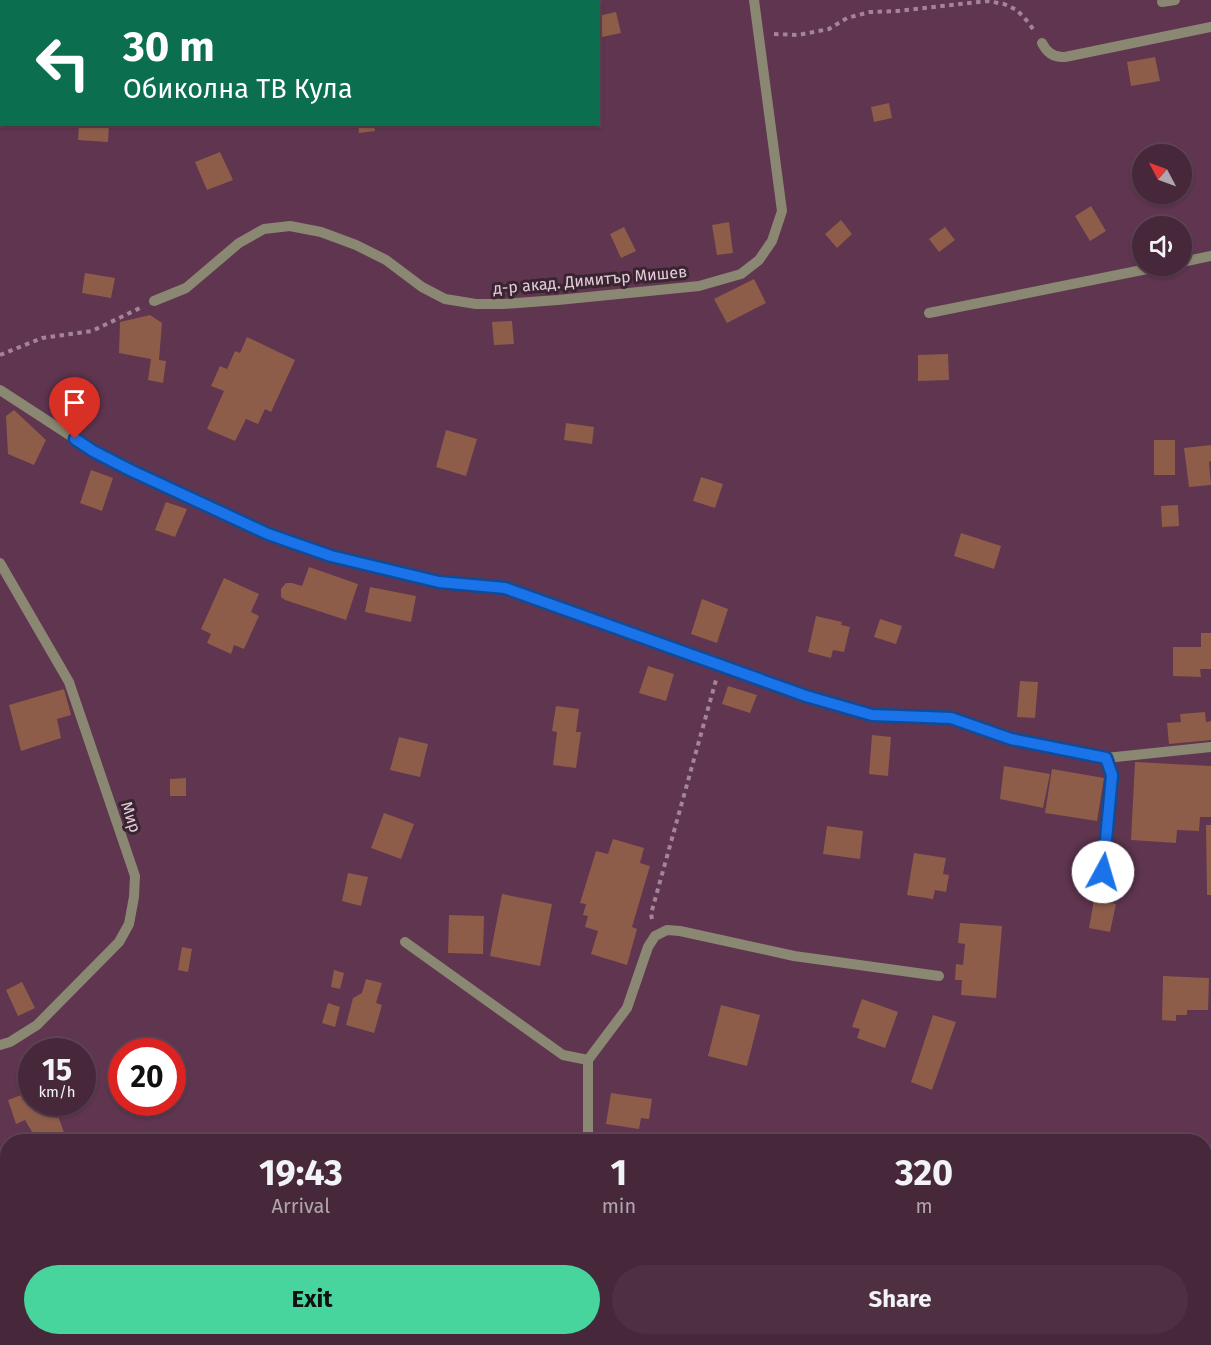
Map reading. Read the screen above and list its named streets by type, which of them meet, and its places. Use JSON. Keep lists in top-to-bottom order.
{
  "streets": {
    "street": ["д-р акад. Димитър Мишев", "Мир"]
  },
  "north": "top left",
  "page": {
    "turn": ["30 m", "Обиколна ТВ Кула"],
    "speed": "15 km/h",
    "limit": "20",
    "eta": [
      "19:43",
      "Arrival",
      "1",
      "min",
      "320",
      "m"
    ],
    "buttons": ["Exit", "Share"]
  }
}
